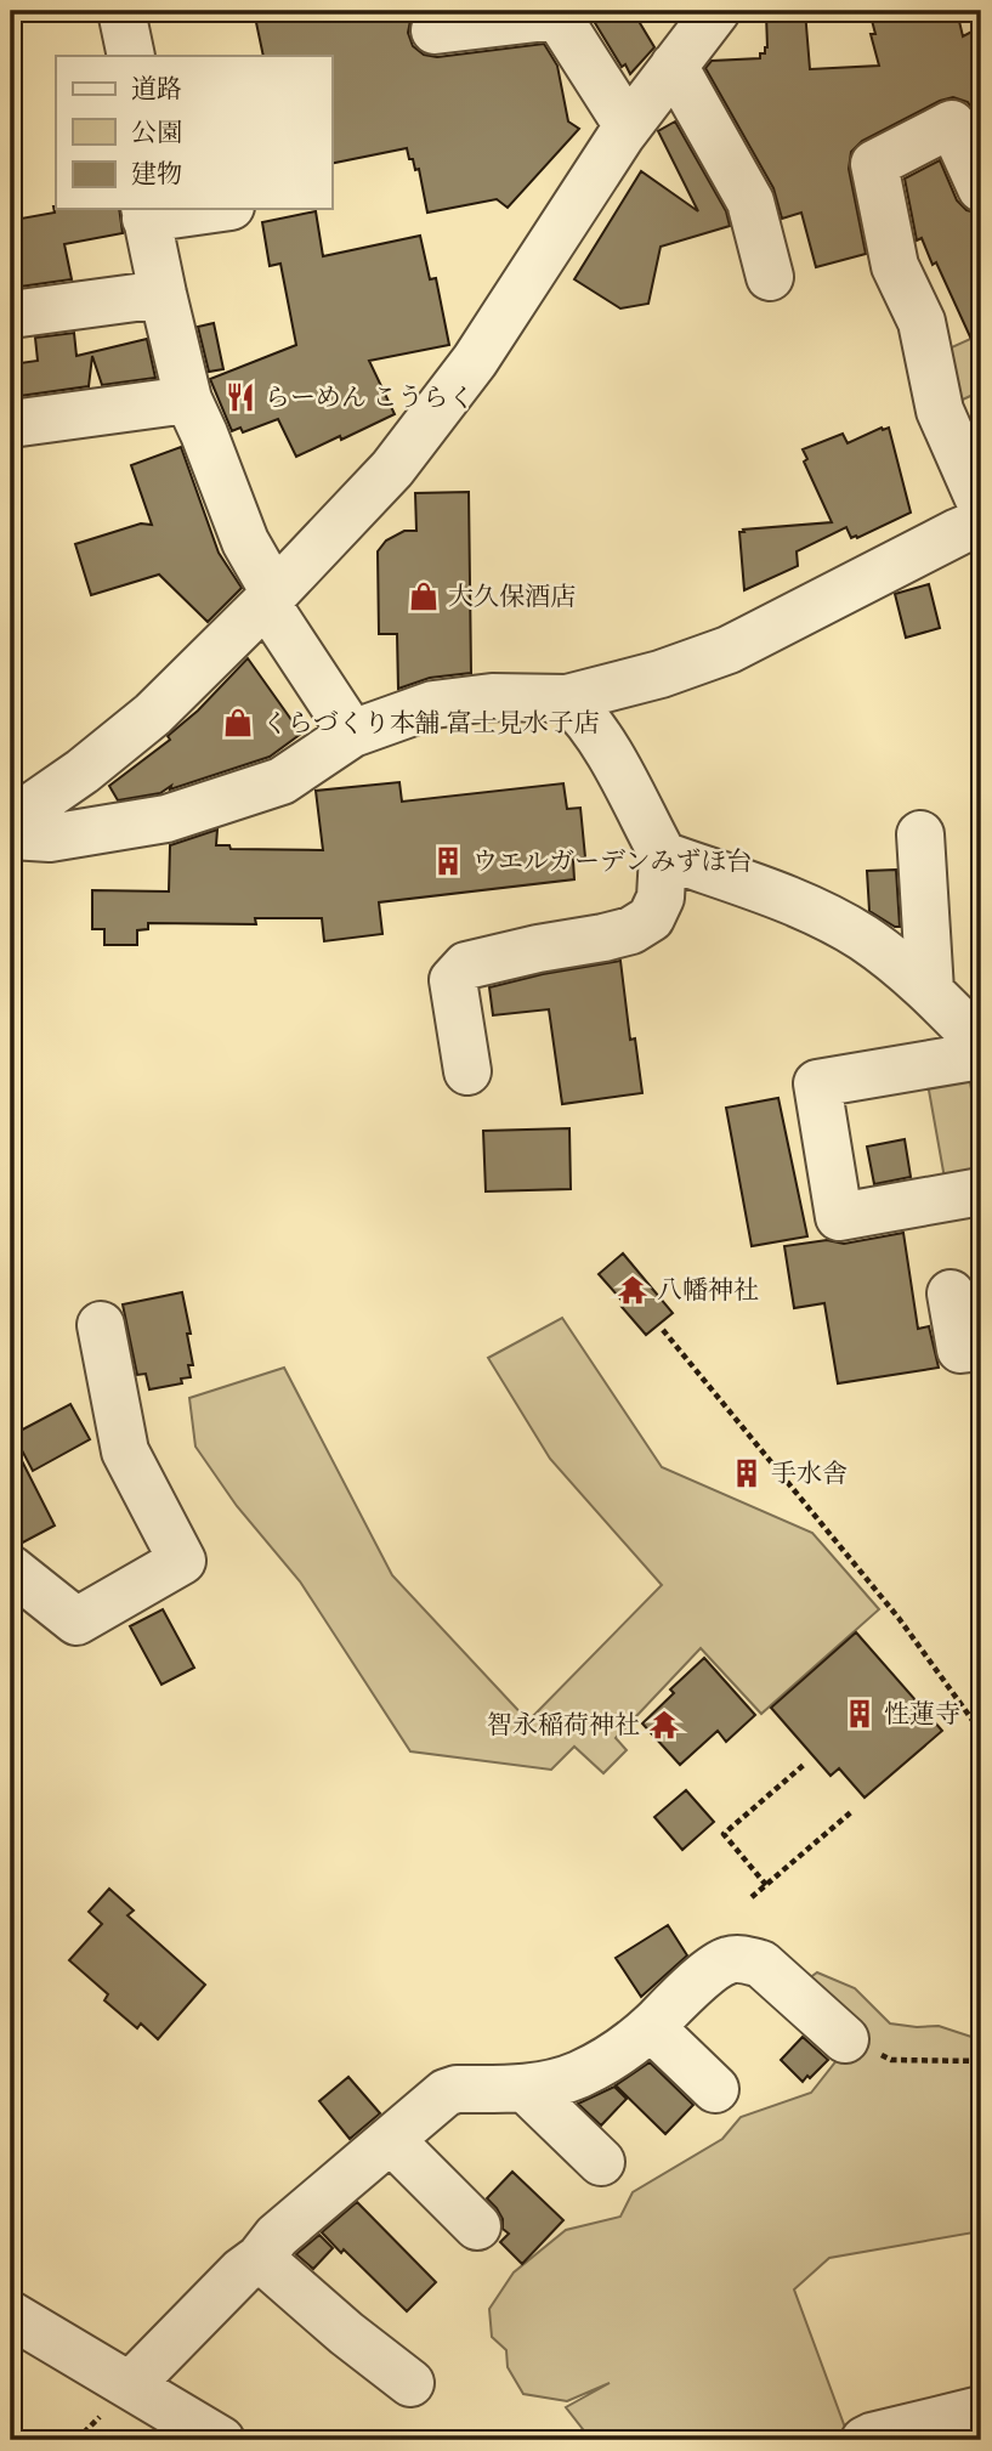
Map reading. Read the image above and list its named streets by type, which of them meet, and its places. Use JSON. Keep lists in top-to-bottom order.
{
  "places": {
    "restaurant": ["らーめん こうらく"],
    "shop": ["大久保酒店", "くらづくり本舗 富士見水子店"],
    "building": ["ウエルガーデンみずほ台", "手水舎", "性蓮寺"],
    "temple": ["八幡神社", "智永稲荷神社"]
  },
  "legend": ["道路", "公園", "建物"]
}
